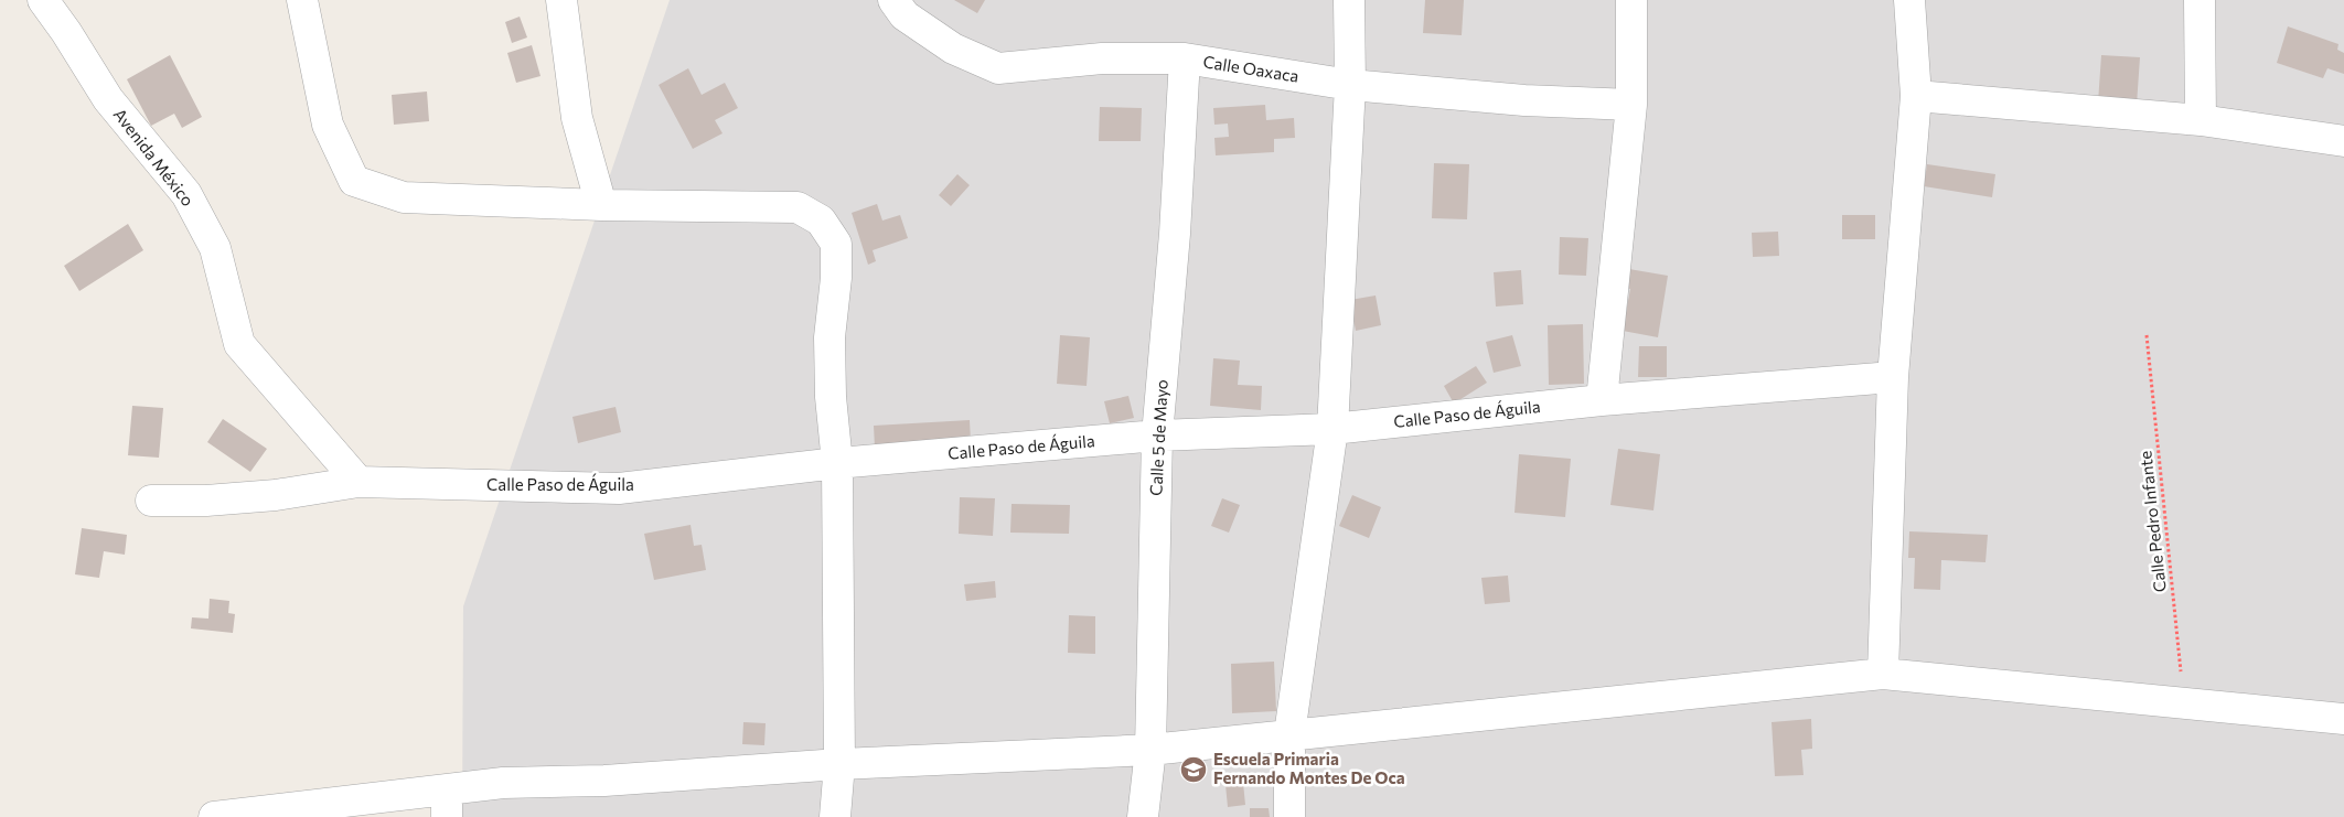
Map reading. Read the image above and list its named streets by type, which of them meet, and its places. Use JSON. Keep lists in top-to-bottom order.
{
  "streets": {
    "street": [
      "Calle Oaxaca",
      "Avenida México",
      "Calle Paso de Águila",
      "Calle 5 de Mayo"
    ],
    "path": ["Calle Pedro Infante"]
  },
  "crossings": [
    ["Calle Oaxaca", "Calle 5 de Mayo"],
    ["Avenida México", "Calle Paso de Águila"],
    ["Calle Paso de Águila", "Calle 5 de Mayo"]
  ],
  "places": {
    "school or university": ["Escuela Primaria Fernando Montes De Oca"]
  }
}
